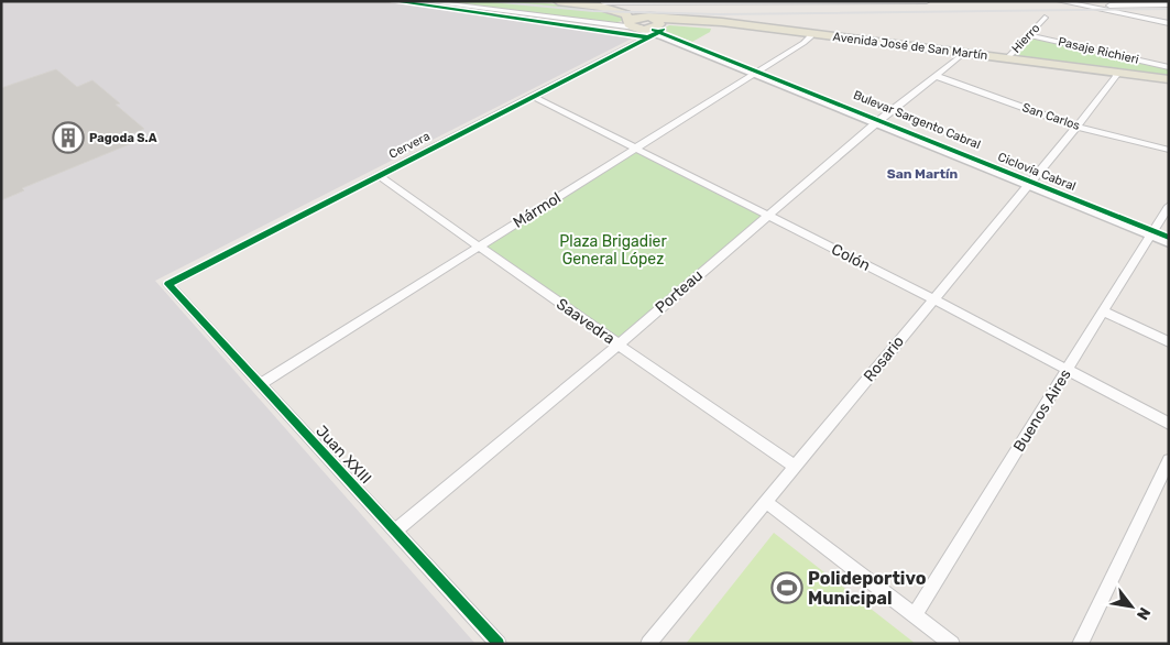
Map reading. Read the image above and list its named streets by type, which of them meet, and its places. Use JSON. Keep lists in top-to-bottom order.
{
  "streets": {
    "main road": ["Avenida José de San Martín", "Bulevar Sargento Cabral"],
    "street": [
      "Hierro",
      "Pasaje Richieri",
      "San Carlos",
      "Cervera",
      "Mármol",
      "Colón",
      "Porteau",
      "Saavedra",
      "Rosario",
      "Buenos Aires",
      "Juan XXIII"
    ],
    "cycle path": ["Ciclovía Cabral"]
  },
  "crossings": [
    ["Hierro", "Avenida José de San Martín"],
    ["Hierro", "Pasaje Richieri"],
    ["Avenida José de San Martín", "Bulevar Sargento Cabral"],
    ["Avenida José de San Martín", "Cervera"],
    ["Avenida José de San Martín", "Mármol"],
    ["Avenida José de San Martín", "Porteau"],
    ["Avenida José de San Martín", "Rosario"],
    ["San Carlos", "Porteau"],
    ["San Carlos", "Rosario"],
    ["Bulevar Sargento Cabral", "Cervera"],
    ["Bulevar Sargento Cabral", "Mármol"],
    ["Bulevar Sargento Cabral", "Porteau"],
    ["Bulevar Sargento Cabral", "Rosario"],
    ["Bulevar Sargento Cabral", "Buenos Aires"],
    ["Cervera", "Colón"],
    ["Cervera", "Saavedra"],
    ["Cervera", "Juan XXIII"],
    ["Mármol", "Colón"],
    ["Mármol", "Saavedra"],
    ["Mármol", "Juan XXIII"],
    ["Colón", "Porteau"],
    ["Colón", "Rosario"],
    ["Colón", "Buenos Aires"],
    ["Porteau", "Saavedra"],
    ["Porteau", "Juan XXIII"],
    ["Saavedra", "Rosario"]
  ],
  "districts": ["San Martín"],
  "parks": ["Plaza Brigadier General López"],
  "places": {
    "building": ["Pagoda S.A"],
    "sports": ["Polideportivo Municipal"]
  },
  "north": "bottom right"
}
